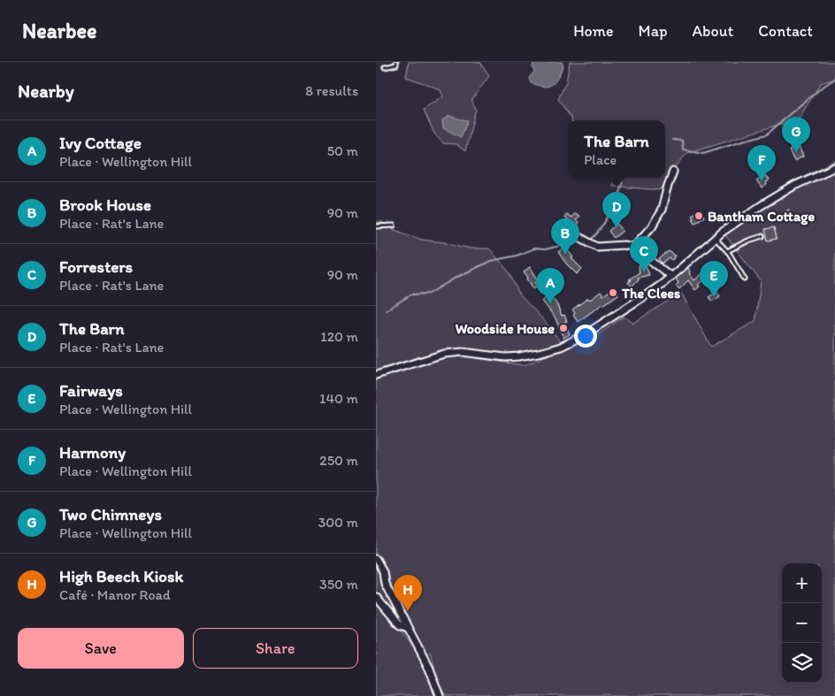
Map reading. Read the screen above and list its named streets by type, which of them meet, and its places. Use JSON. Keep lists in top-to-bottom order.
{
  "places": ["Bantham Cottage", "The Clees", "Woodside House"],
  "page": {
    "header": "Nearbee",
    "nav": [
      "Home",
      "Map",
      "About",
      "Contact"
    ],
    "heading": ["Nearby", "8 results"],
    "pins": [
      "G",
      "F",
      "D",
      "B",
      "C",
      "E",
      "A",
      "H"
    ],
    "list": [
      {
        "mark": "A",
        "name": "Ivy Cottage",
        "note": "Place · Wellington Hill",
        "value": "50 m"
      },
      {
        "mark": "B",
        "name": "Brook House",
        "note": "Place · Rat's Lane",
        "value": "90 m"
      },
      {
        "mark": "C",
        "name": "Forresters",
        "note": "Place · Rat's Lane",
        "value": "90 m"
      },
      {
        "mark": "D",
        "name": "The Barn",
        "note": "Place · Rat's Lane",
        "value": "120 m"
      },
      {
        "mark": "E",
        "name": "Fairways",
        "note": "Place · Wellington Hill",
        "value": "140 m"
      },
      {
        "mark": "F",
        "name": "Harmony",
        "note": "Place · Wellington Hill",
        "value": "250 m"
      },
      {
        "mark": "G",
        "name": "Two Chimneys",
        "note": "Place · Wellington Hill",
        "value": "300 m"
      },
      {
        "mark": "H",
        "name": "High Beech Kiosk",
        "note": "Café · Manor Road",
        "value": "350 m"
      }
    ],
    "popup": ["The Barn", "Place"],
    "map_buttons": ["+", "−"],
    "buttons": ["Save", "Share"]
  }
}
